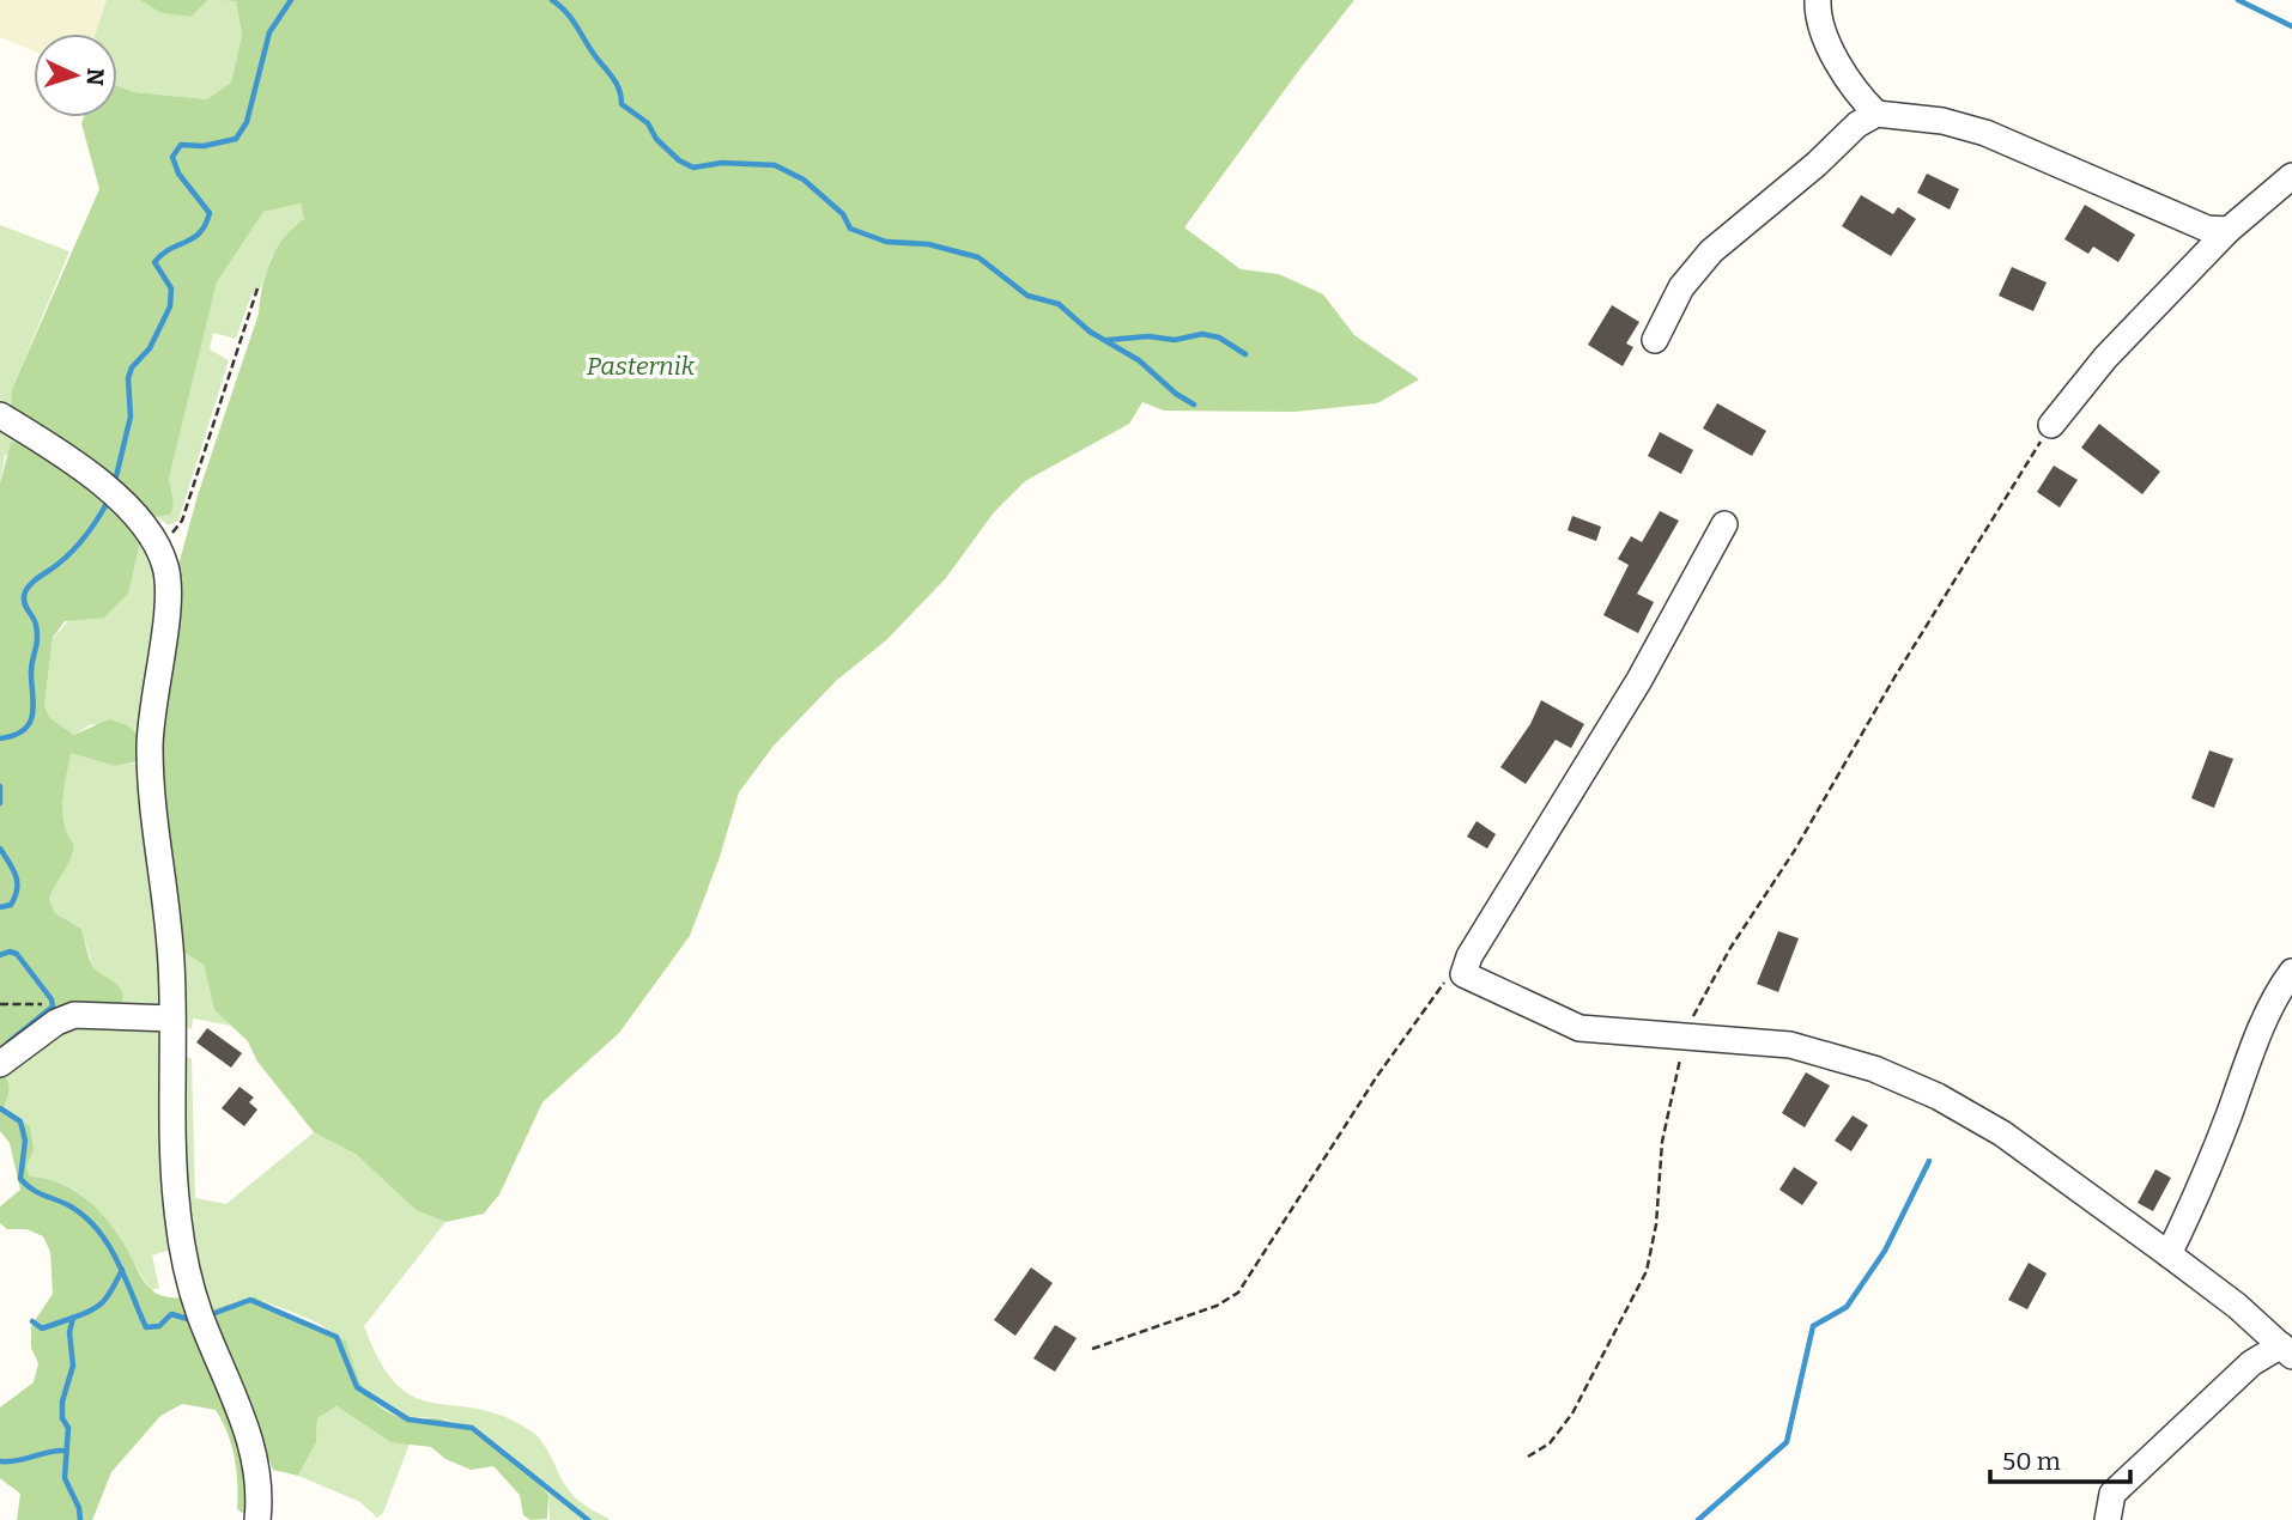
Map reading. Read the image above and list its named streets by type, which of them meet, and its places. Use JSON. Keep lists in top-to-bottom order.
{
  "parks": ["Pasternik"],
  "scale_bar": "50 m",
  "north": "right"
}
